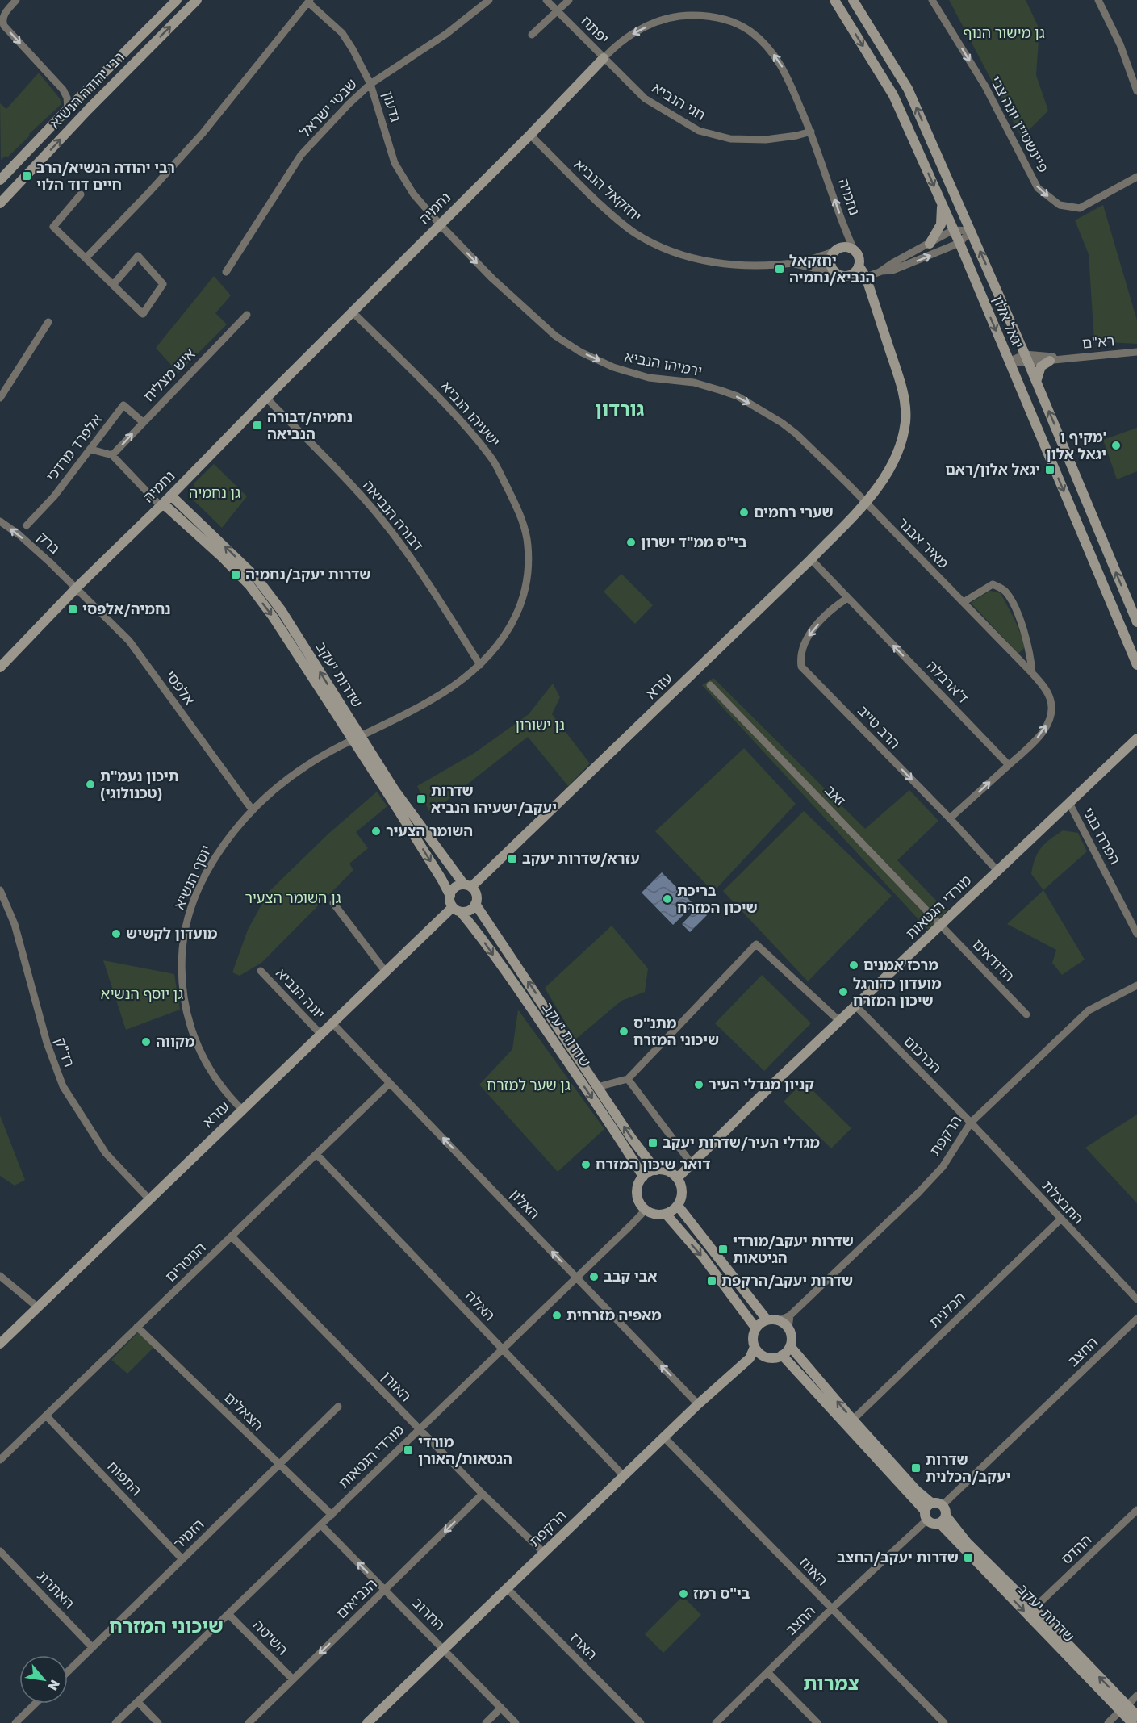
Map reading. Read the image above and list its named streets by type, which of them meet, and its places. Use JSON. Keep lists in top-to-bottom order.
{
  "streets": {
    "street": [
      "יפתח",
      "רבי יהודה הנשיא",
      "חגי הנביא",
      "גדעון",
      "שבטי ישראל",
      "פיינשטיין יונה צבי",
      "יחזקאל הנביא",
      "נחמיה",
      "יגאל אלון",
      "רא\"ם",
      "ירמיהו הנביא",
      "איש מצליח",
      "ישעיהו הנביא",
      "אלפרד מרדכי",
      "דבורה הנביאה",
      "ברק",
      "מאיר אבנר",
      "שדרות יעקב",
      "ד'ארבלה",
      "עזרא",
      "אלפסי",
      "הרב טייב",
      "זאב",
      "הפרח בגני",
      "יוסף הנשיא",
      "מורדי הגטאות",
      "הדודאים",
      "יונה הנביא",
      "רד\"ק",
      "הכרכום",
      "הרקפת",
      "החבצלת",
      "האלון",
      "הנוטרים",
      "האלה",
      "הכלנית",
      "החצב",
      "האורן",
      "הצאלים",
      "התפוח",
      "הזמיר",
      "ההדס",
      "האגוז",
      "האתרוג",
      "הנביאים",
      "החרוב",
      "השיטה",
      "הארז"
    ]
  },
  "crossings": [
    ["יפתח", "חגי הנביא"],
    ["יפתח", "נחמיה"],
    ["חגי הנביא", "נחמיה"],
    ["גדעון", "שבטי ישראל"],
    ["גדעון", "נחמיה"],
    ["גדעון", "ירמיהו הנביא"],
    ["יחזקאל הנביא", "נחמיה"],
    ["נחמיה", "ירמיהו הנביא"],
    ["נחמיה", "ישעיהו הנביא"],
    ["נחמיה", "דבורה הנביאה"],
    ["נחמיה", "ברק"],
    ["נחמיה", "שדרות יעקב"],
    ["נחמיה", "אלפסי"],
    ["יגאל אלון", "רא\"ם"],
    ["ירמיהו הנביא", "מאיר אבנר"],
    ["ירמיהו הנביא", "עזרא"],
    ["איש מצליח", "אלפרד מרדכי"],
    ["ישעיהו הנביא", "דבורה הנביאה"],
    ["ישעיהו הנביא", "שדרות יעקב"],
    ["ישעיהו הנביא", "יוסף הנשיא"],
    ["ברק", "אלפסי"],
    ["מאיר אבנר", "ד'ארבלה"],
    ["מאיר אבנר", "עזרא"],
    ["שדרות יעקב", "עזרא"],
    ["שדרות יעקב", "יוסף הנשיא"],
    ["שדרות יעקב", "מורדי הגטאות"],
    ["שדרות יעקב", "ההדס"],
    ["ד'ארבלה", "עזרא"],
    ["ד'ארבלה", "הרב טייב"],
    ["עזרא", "יוסף הנשיא"],
    ["עזרא", "יונה הנביא"],
    ["עזרא", "רד\"ק"],
    ["עזרא", "האלון"],
    ["אלפסי", "יוסף הנשיא"],
    ["הרב טייב", "מורדי הגטאות"],
    ["זאב", "מורדי הגטאות"],
    ["זאב", "הדודאים"],
    ["הפרח בגני", "מורדי הגטאות"],
    ["מורדי הגטאות", "הדודאים"],
    ["מורדי הגטאות", "הכרכום"],
    ["מורדי הגטאות", "האלון"],
    ["מורדי הגטאות", "האלה"],
    ["מורדי הגטאות", "האורן"],
    ["מורדי הגטאות", "הצאלים"],
    ["מורדי הגטאות", "החרוב"],
    ["מורדי הגטאות", "השיטה"],
    ["הכרכום", "הרקפת"],
    ["הכרכום", "החבצלת"],
    ["הרקפת", "החבצלת"],
    ["הרקפת", "האלון"],
    ["הרקפת", "האלה"],
    ["הרקפת", "האורן"],
    ["הרקפת", "האגוז"],
    ["הרקפת", "החרוב"],
    ["הרקפת", "הארז"],
    ["החבצלת", "הכלנית"],
    ["האלון", "הנוטרים"],
    ["הנוטרים", "האלה"],
    ["הנוטרים", "האורן"],
    ["הנוטרים", "הצאלים"],
    ["הנוטרים", "התפוח"],
    ["החצב", "האגוז"],
    ["האורן", "הנביאים"],
    ["הצאלים", "הזמיר"],
    ["התפוח", "הזמיר"],
    ["הזמיר", "האתרוג"],
    ["הנביאים", "החרוב"],
    ["הנביאים", "השיטה"]
  ],
  "one_way": [
    "פיינשטיין יונה צבי",
    "ירמיהו הנביא",
    "ברק",
    "ד'ארבלה",
    "הרב טייב",
    "האלון",
    "הנביאים"
  ],
  "districts": ["גורדון", "שיכוני המזרח", "צמרות"],
  "parks": [
    "גן מישור הנוף",
    "גן נחמיה",
    "גן ישורון",
    "גן השומר הצעיר",
    "גן יוסף הנשיא",
    "גן שער למזרח"
  ],
  "places": {
    "transit": [
      "רבי יהודה הנשיא/הרב חיים דוד הלוי",
      "יחזקאל הנביא/נחמיה",
      "נחמיה/דבורה הנביאה",
      "יגאל אלון/ראם",
      "שדרות יעקב/נחמיה",
      "נחמיה/אלפסי",
      "שדרות יעקב/ישעיהו הנביא",
      "עזרא/שדרות יעקב",
      "מגדלי העיר/שדרות יעקב",
      "שדרות יעקב/מורדי הגיטאות",
      "שדרות יעקב/הרקפת",
      "מורדי הגטאות/האורן",
      "שדרות יעקב/הכלנית",
      "שדרות יעקב/החצב"
    ],
    "other": [
      "מקיף ו' יגאל אלון",
      "שערי רחמים",
      "בי\"ס ממ\"ד ישרון",
      "תיכון נעמ\"ת (טכנולוגי)",
      "השומר הצעיר",
      "בריכת שיכון המזרח",
      "מועדון לקשיש",
      "מרכז אמנים",
      "מועדון כדורגל שיכון המזרח",
      "מתנ\"ס שיכוני המזרח",
      "מקווה",
      "קניון מגדלי העיר",
      "דואר שיכון המזרח",
      "אבי קבב",
      "מאפיה מזרחית",
      "בי\"ס רמז"
    ]
  },
  "north": "bottom right"
}
